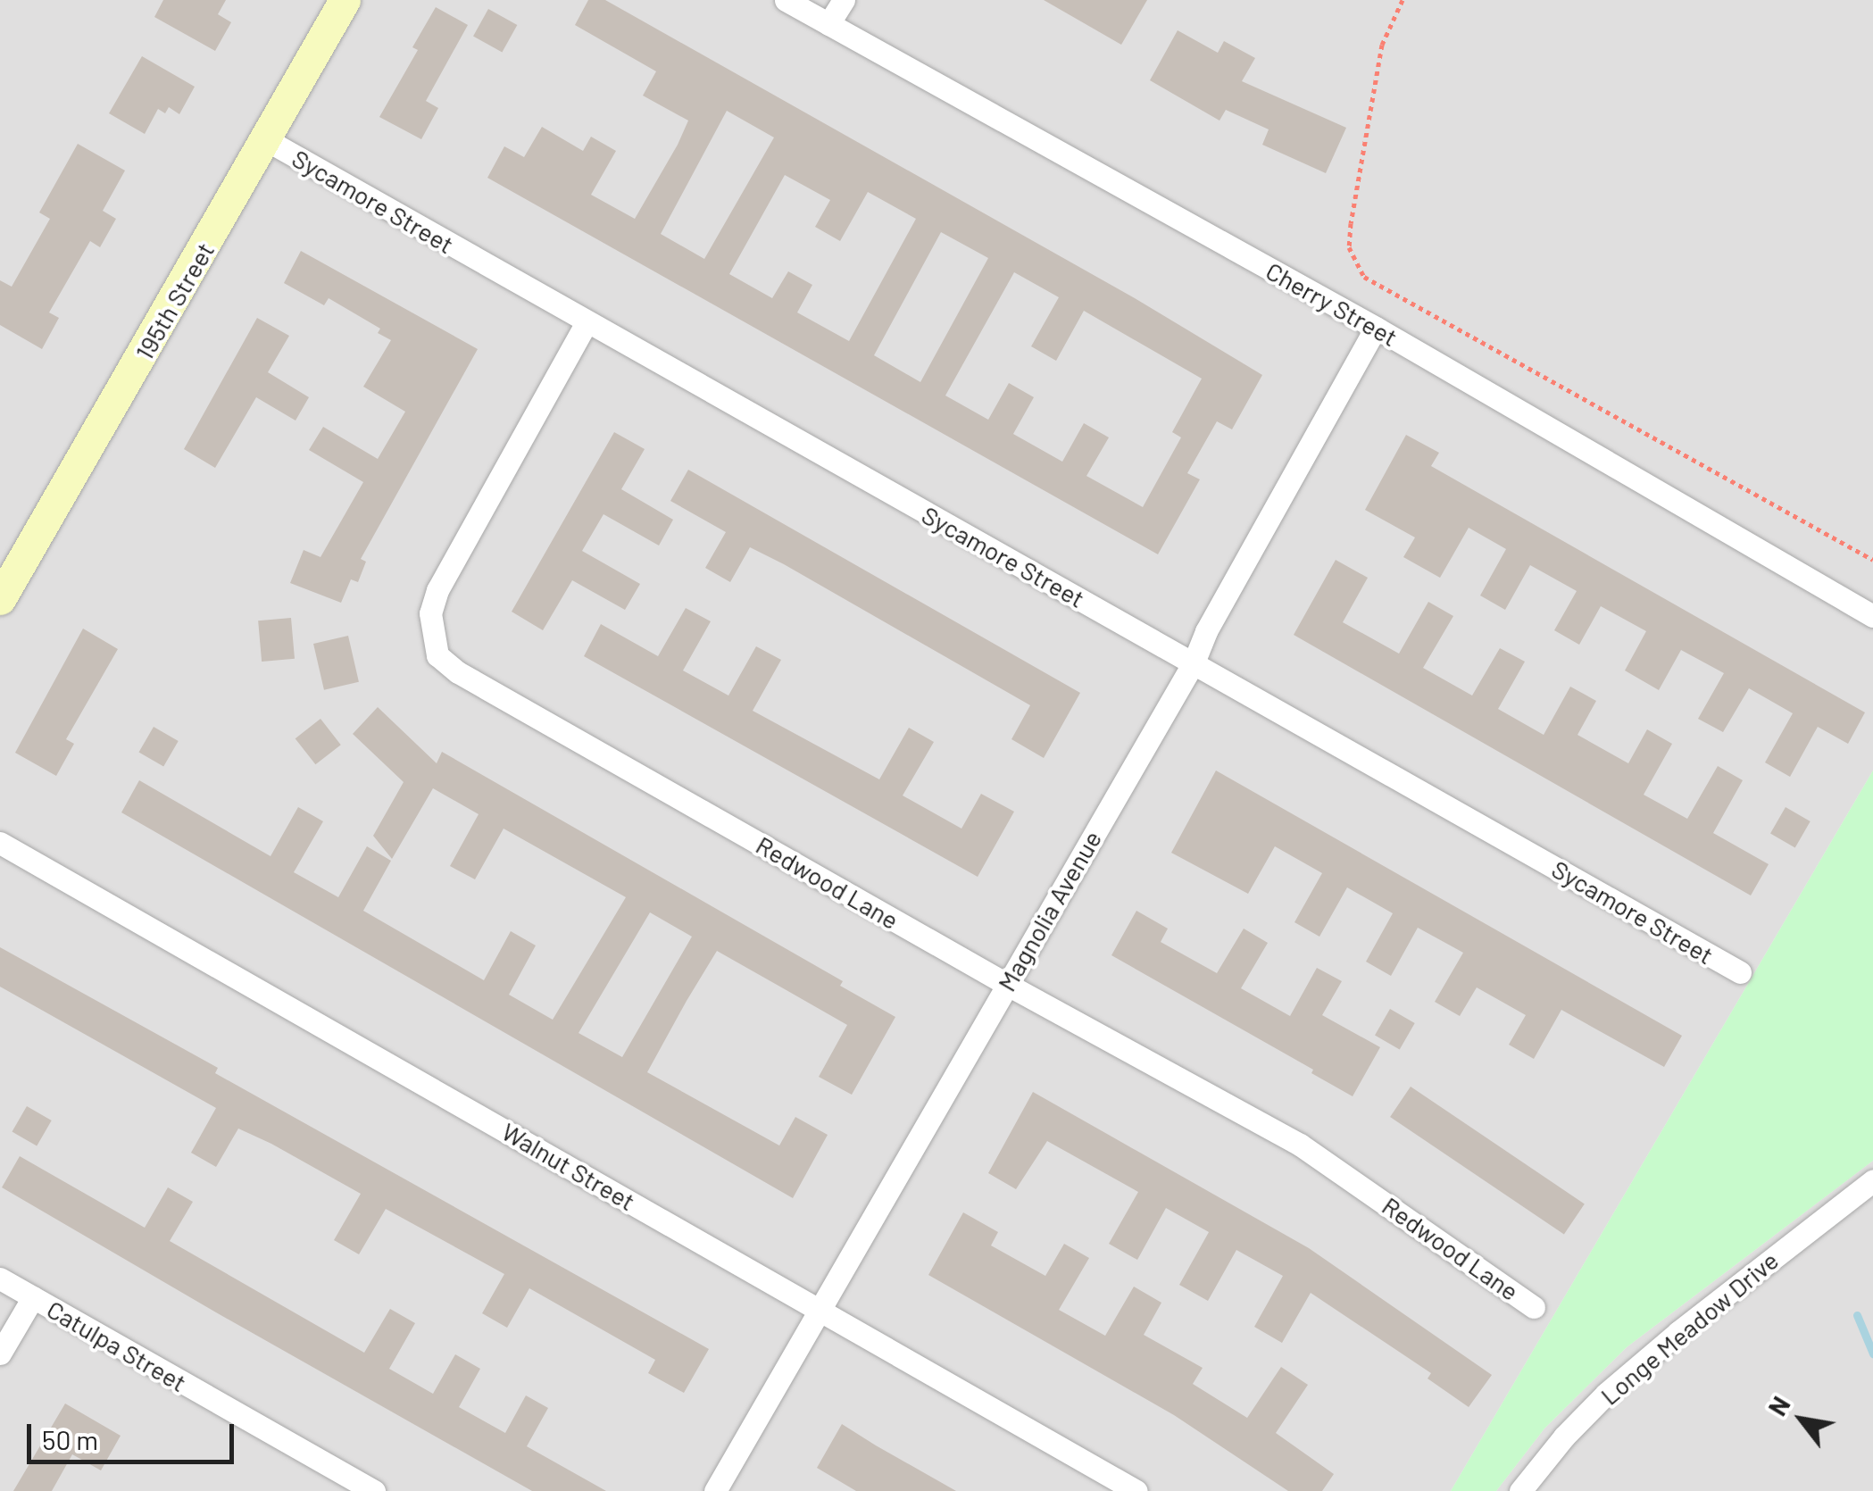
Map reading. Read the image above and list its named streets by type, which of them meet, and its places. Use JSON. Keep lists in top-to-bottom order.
{
  "streets": {
    "street": [
      "Sycamore Street",
      "195th Street",
      "Cherry Street",
      "Redwood Lane",
      "Magnolia Avenue",
      "Walnut Street",
      "Longe Meadow Drive",
      "Catulpa Street"
    ]
  },
  "crossings": [
    ["Sycamore Street", "195th Street"],
    ["Sycamore Street", "Redwood Lane"],
    ["Sycamore Street", "Magnolia Avenue"],
    ["Cherry Street", "Magnolia Avenue"],
    ["Redwood Lane", "Magnolia Avenue"],
    ["Magnolia Avenue", "Walnut Street"]
  ],
  "scale_bar": "50 m",
  "north": "top left"
}
